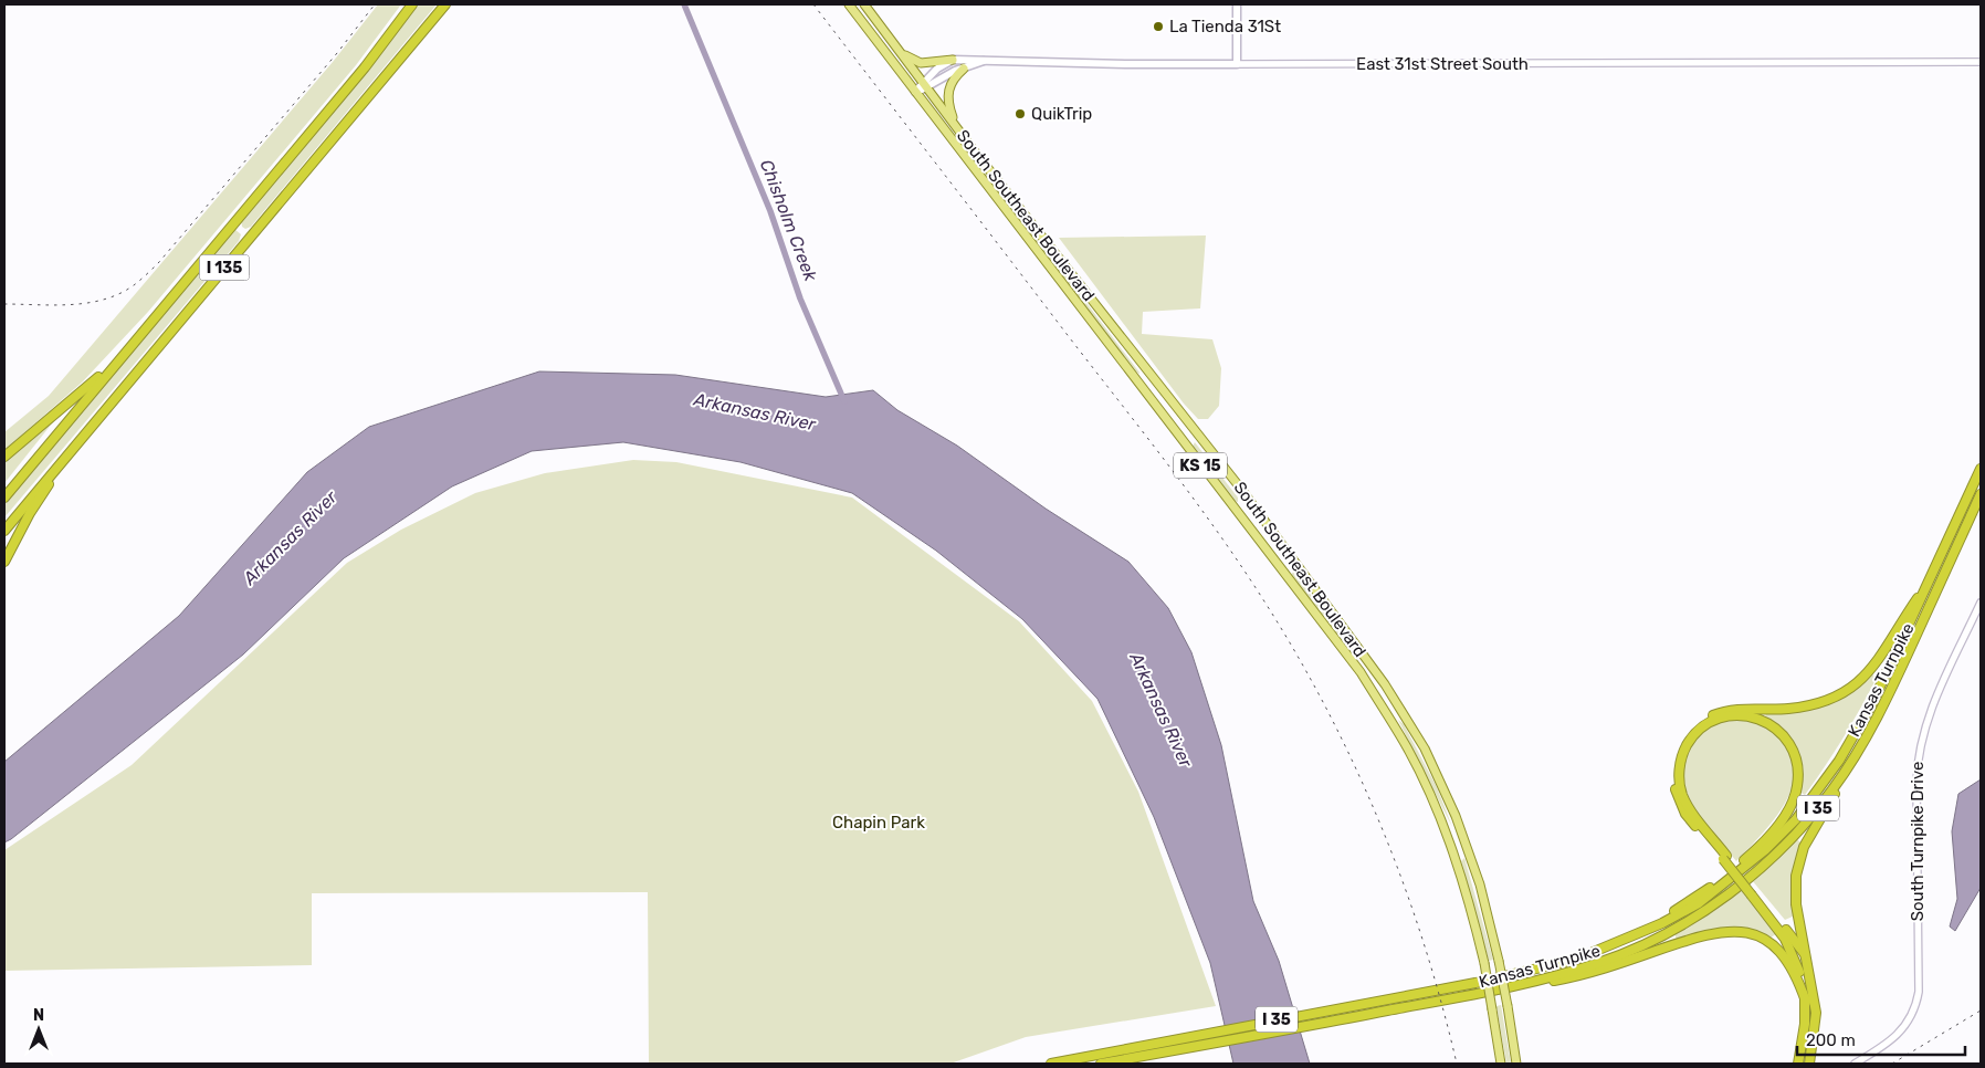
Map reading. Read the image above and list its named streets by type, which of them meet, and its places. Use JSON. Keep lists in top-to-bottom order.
{
  "streets": {
    "highway": ["I 135", "Kansas Turnpike", "I 35"],
    "main road": ["East 31st Street South", "South Southeast Boulevard", "KS 15"],
    "street": ["South Turnpike Drive"]
  },
  "water": ["Chisholm Creek", "Arkansas River"],
  "parks": ["Chapin Park"],
  "places": ["La Tienda 31St", "QuikTrip"],
  "scale_bar": "200 m",
  "north": "top"
}
